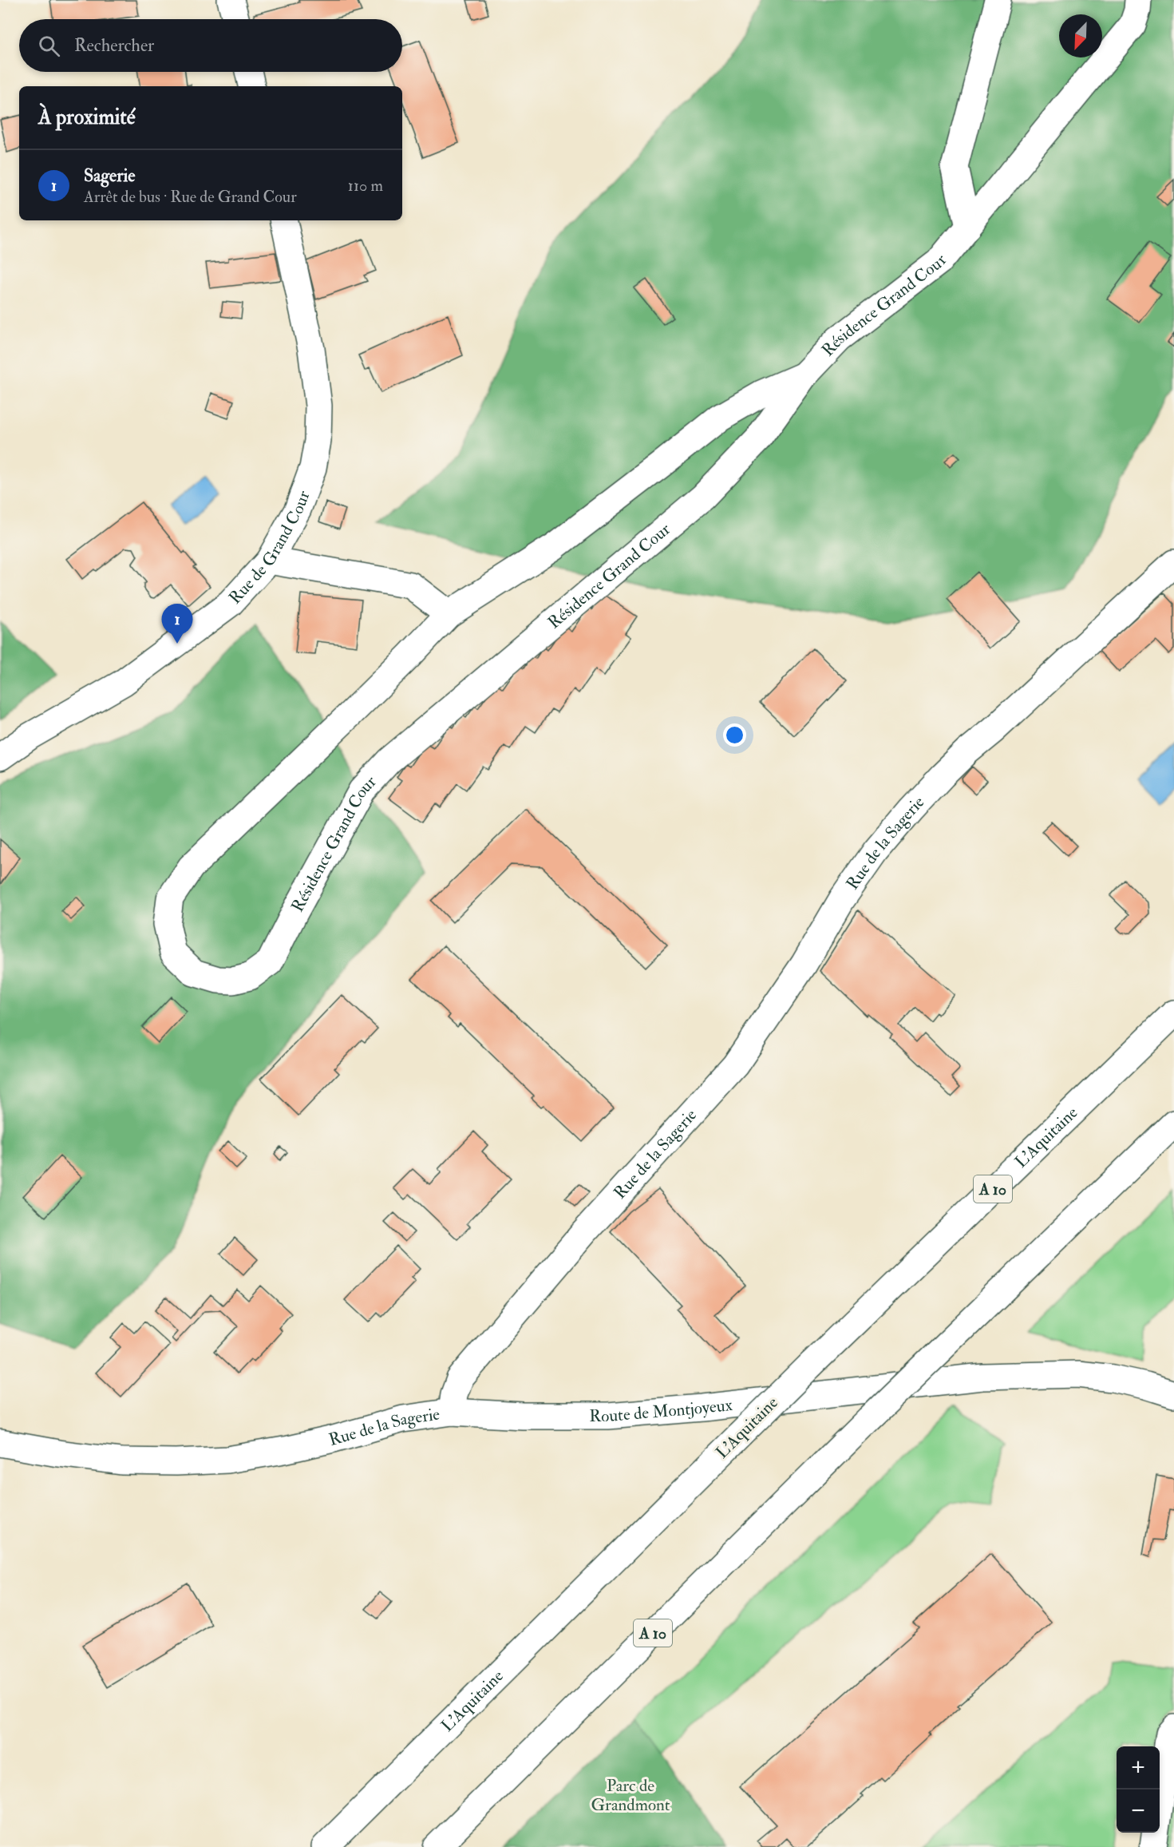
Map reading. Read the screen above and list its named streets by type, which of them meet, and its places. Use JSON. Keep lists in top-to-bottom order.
{
  "streets": {
    "main road": [
      "Résidence Grand Cour",
      "Rue de Grand Cour",
      "Rue de la Sagerie",
      "L'Aquitaine",
      "A 10",
      "Route de Montjoyeux"
    ]
  },
  "crossings": [
    ["Rue de la Sagerie", "Route de Montjoyeux"]
  ],
  "parks": ["Parc de Grandmont"],
  "north": "bottom left",
  "page": {
    "search": "Rechercher",
    "heading": "À proximité",
    "list": [
      {
        "mark": "1",
        "name": "Sagerie",
        "note": "Arrêt de bus · Rue de Grand Cour",
        "value": "110 m"
      }
    ],
    "pins": "1",
    "map_buttons": ["+", "−"]
  }
}
